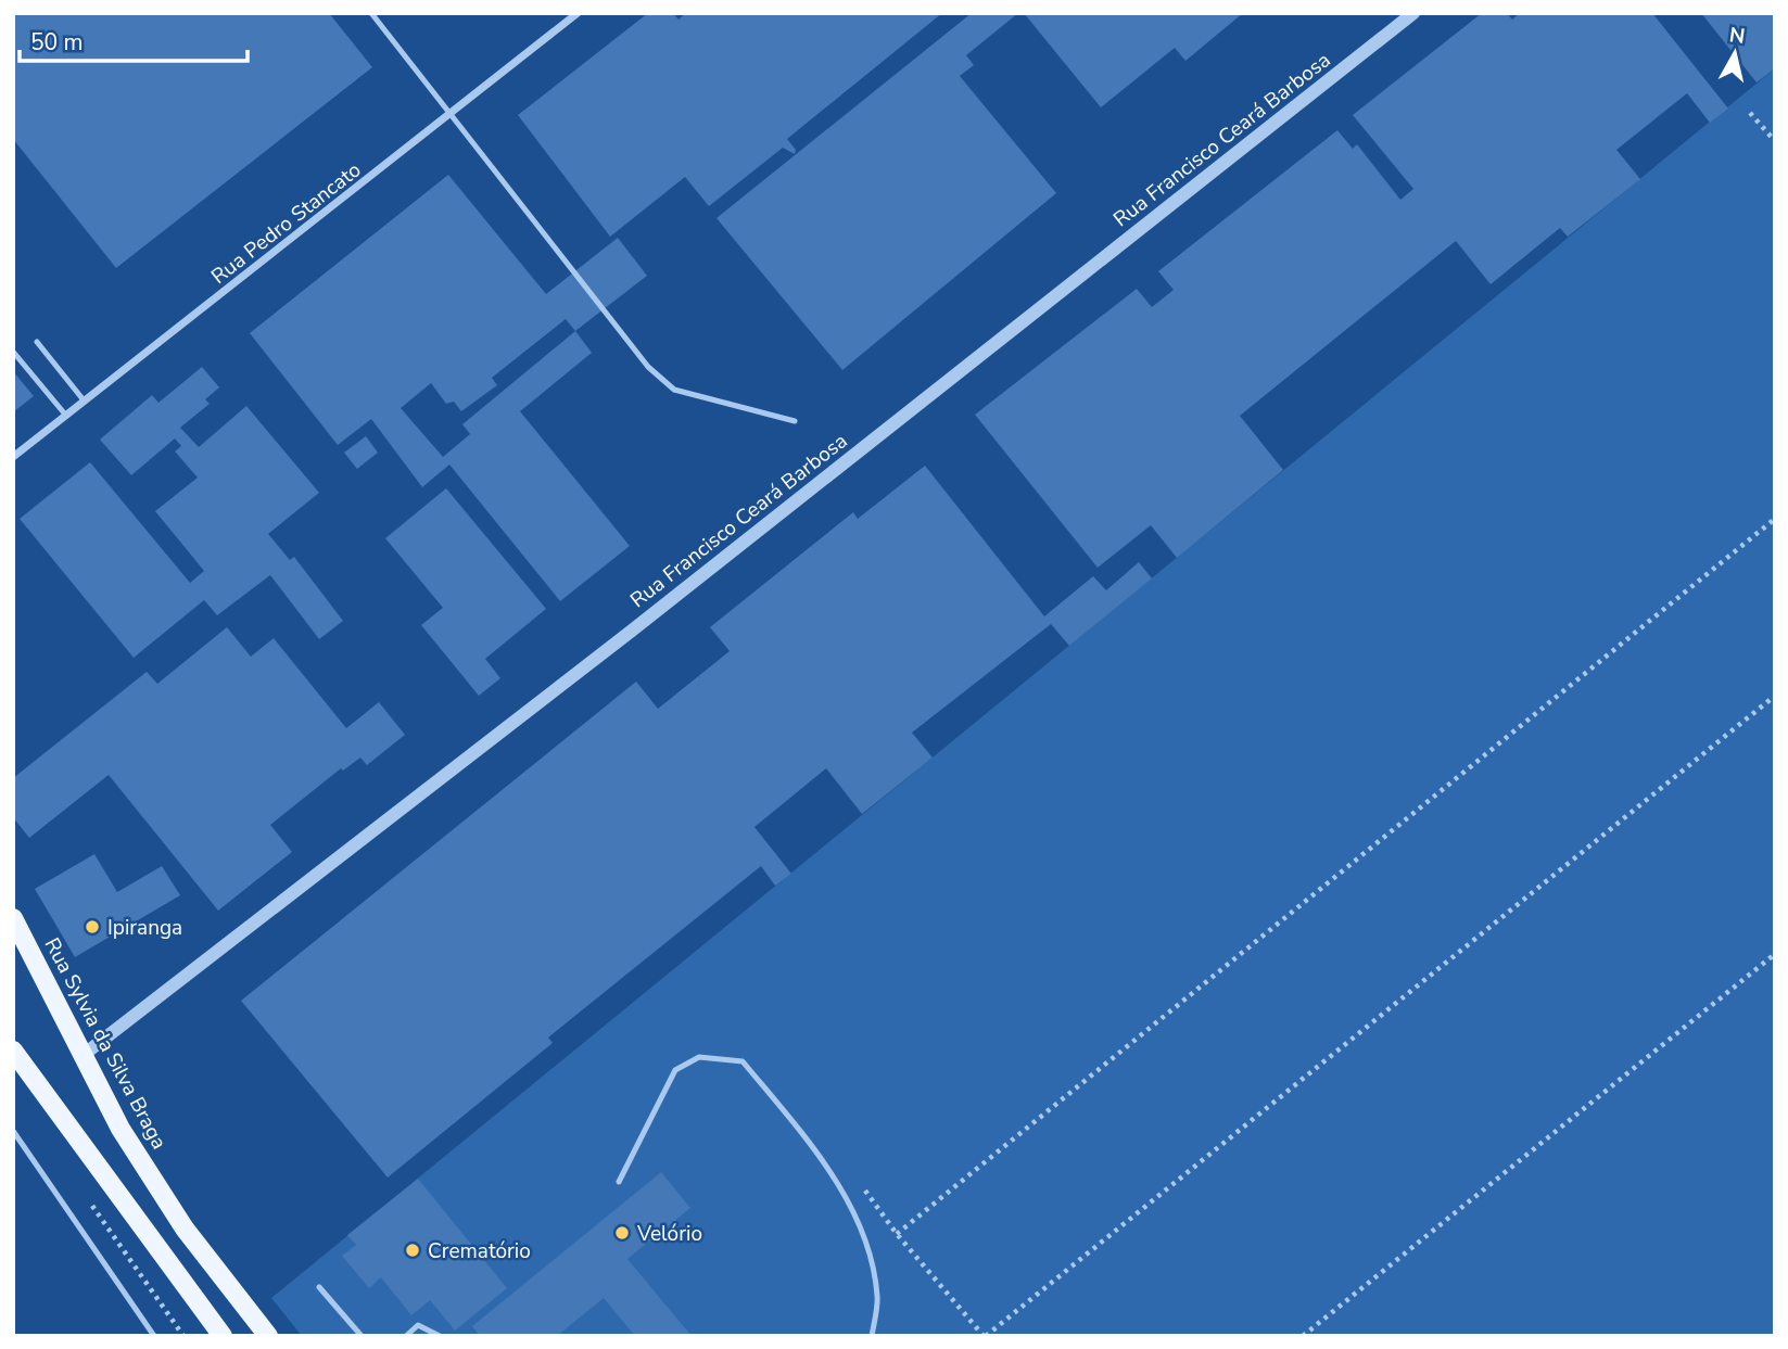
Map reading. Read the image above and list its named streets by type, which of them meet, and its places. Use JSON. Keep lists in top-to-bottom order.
{
  "streets": {
    "main road": ["Rua Sylvia da Silva Braga"],
    "street": ["Rua Francisco Ceará Barbosa", "Rua Pedro Stancato"]
  },
  "crossings": [
    ["Rua Francisco Ceará Barbosa", "Rua Sylvia da Silva Braga"]
  ],
  "places": ["Ipiranga", "Velório", "Crematório"],
  "scale_bar": "50 m",
  "north": "top"
}
